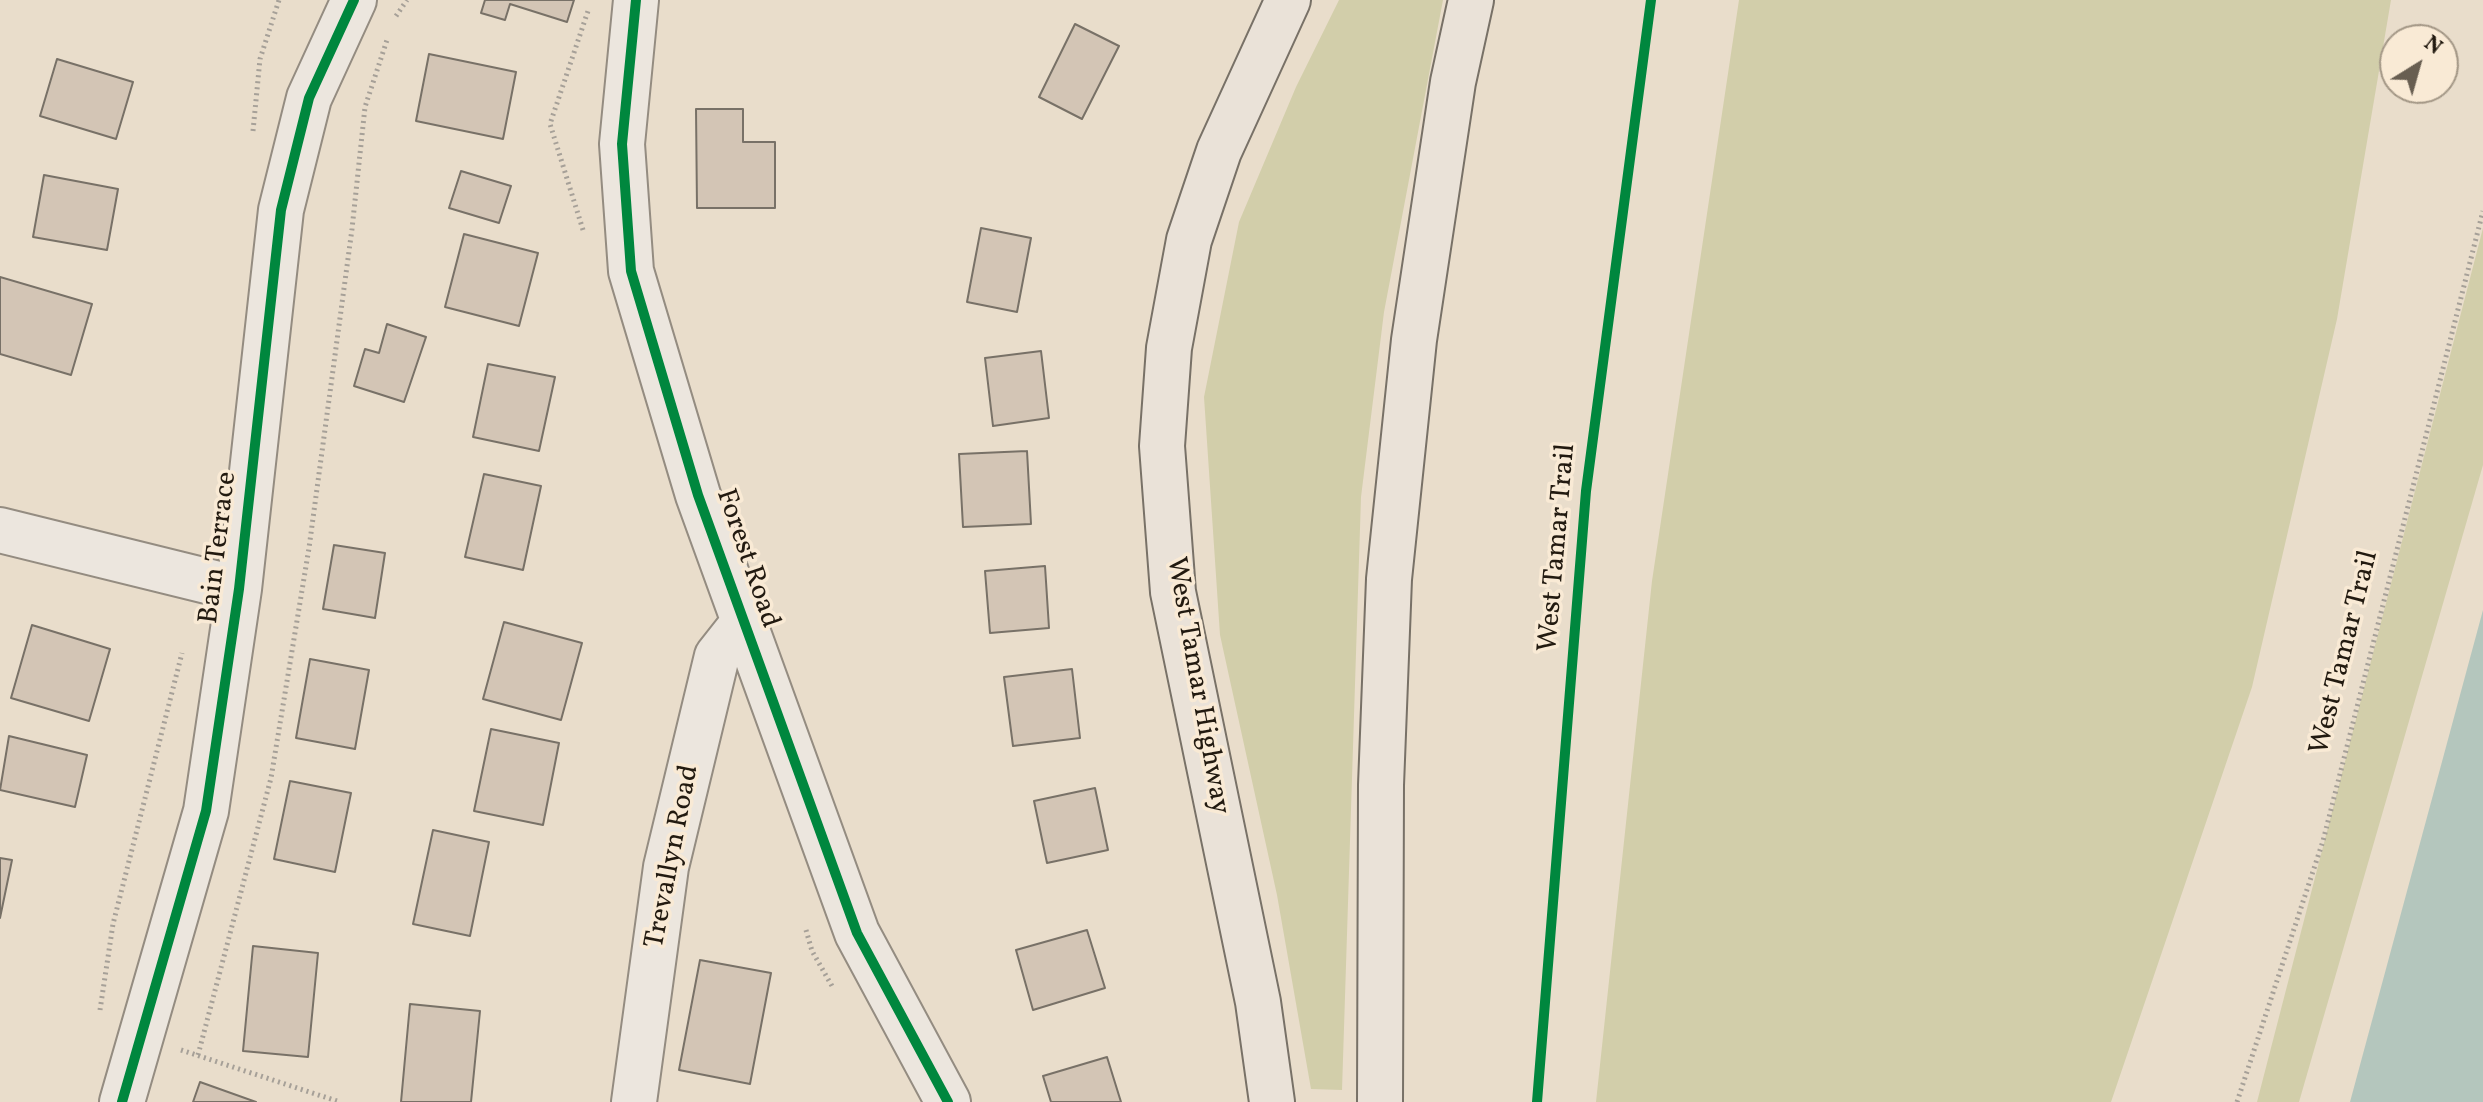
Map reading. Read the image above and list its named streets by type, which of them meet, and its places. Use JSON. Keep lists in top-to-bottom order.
{
  "streets": {
    "highway": ["West Tamar Highway"],
    "street": ["Bain Terrace", "Forest Road", "Trevallyn Road"],
    "cycle path": ["West Tamar Trail"]
  },
  "crossings": [
    ["Forest Road", "Trevallyn Road"]
  ],
  "north": "top right"
}
